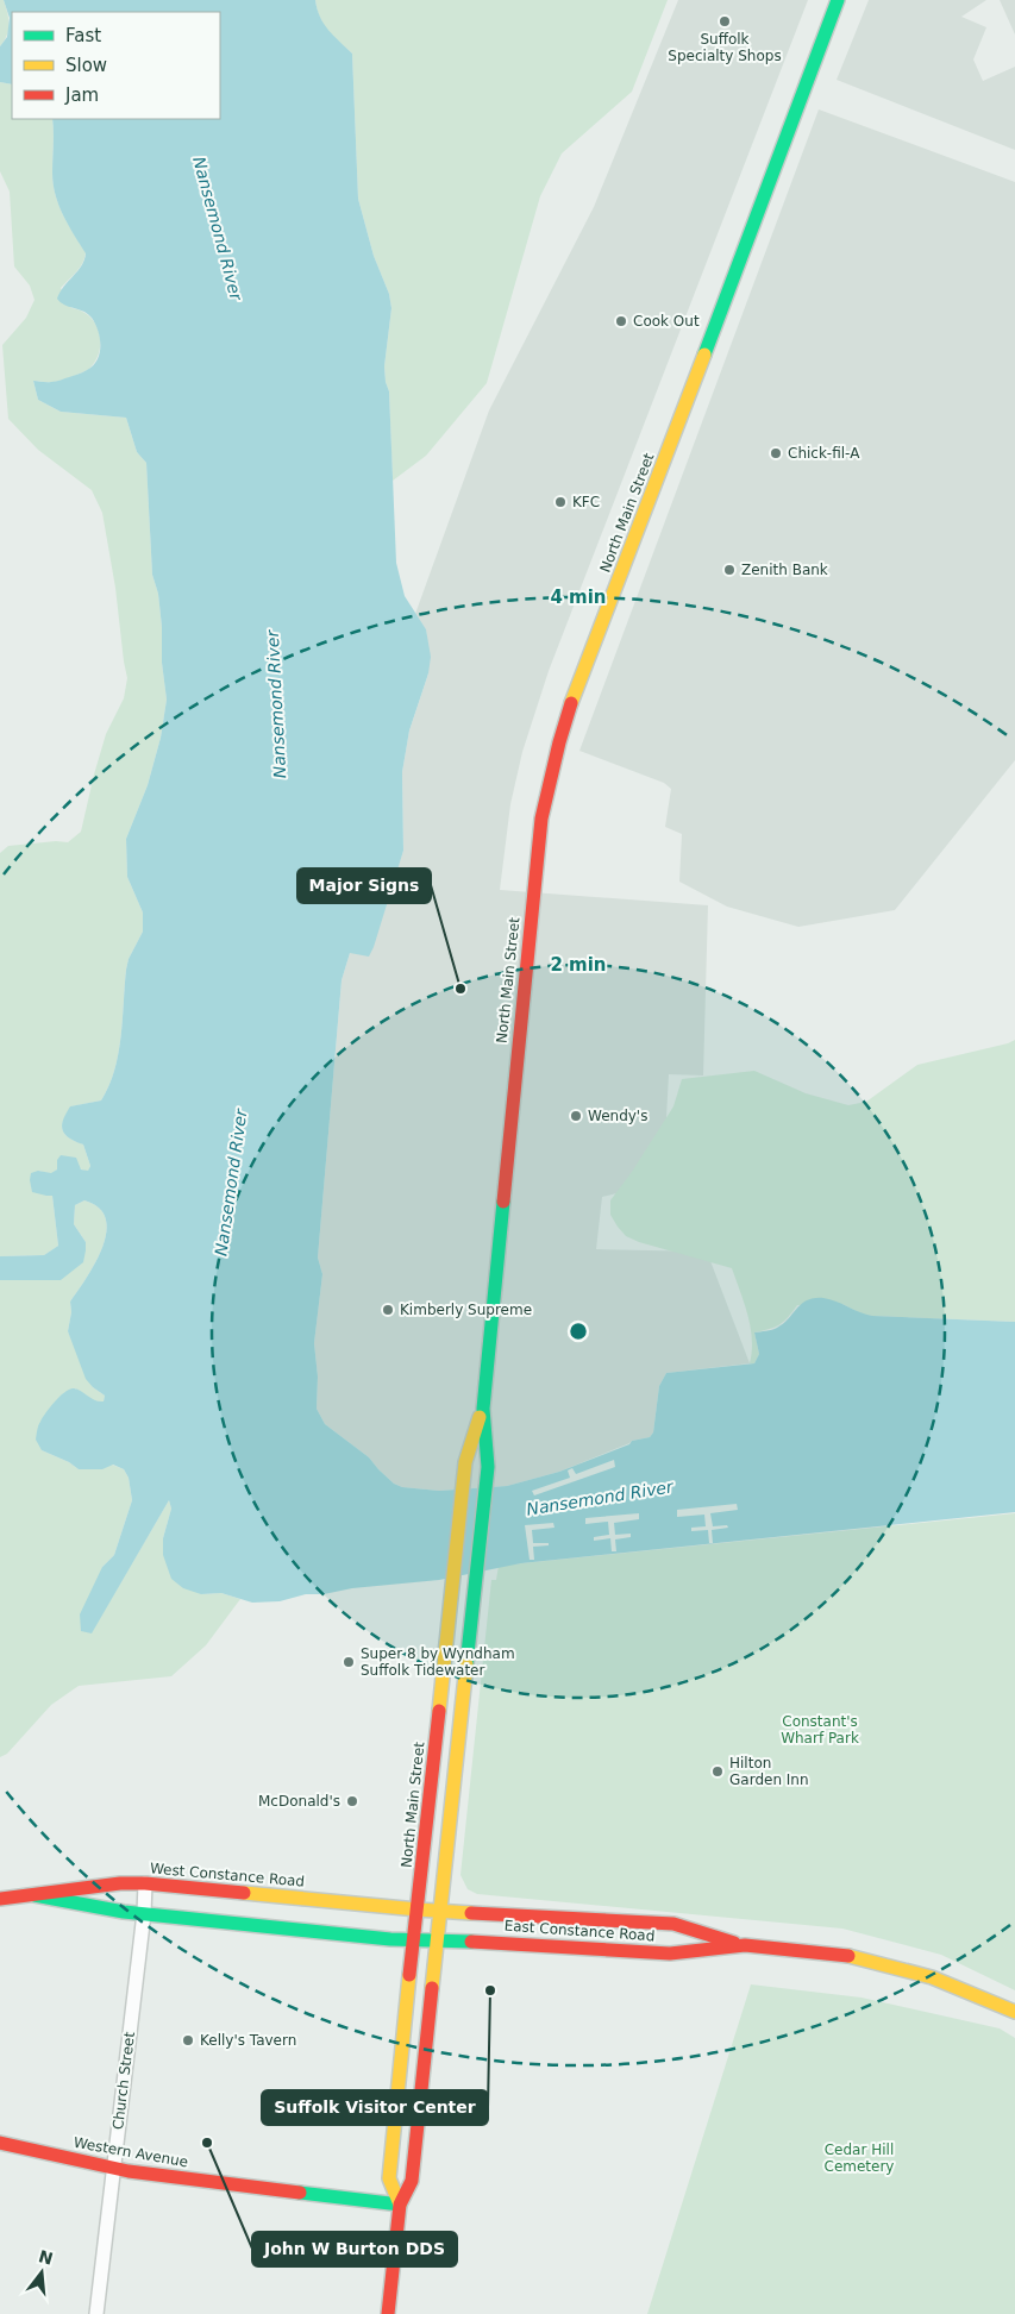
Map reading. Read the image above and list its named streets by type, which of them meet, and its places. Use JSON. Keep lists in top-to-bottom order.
{
  "streets": {
    "main road": [
      "North Main Street",
      "West Constance Road",
      "East Constance Road",
      "Western Avenue"
    ],
    "street": ["Church Street"]
  },
  "crossings": [
    ["North Main Street", "West Constance Road"],
    ["North Main Street", "East Constance Road"],
    ["North Main Street", "Western Avenue"],
    ["West Constance Road", "East Constance Road"],
    ["West Constance Road", "Church Street"],
    ["Church Street", "Western Avenue"]
  ],
  "water": ["Nansemond River"],
  "parks": ["Constant's Wharf Park", "Cedar Hill Cemetery"],
  "places": [
    "Suffolk Specialty Shops",
    "Cook Out",
    "Chick-fil-A",
    "KFC",
    "Zenith Bank",
    "Major Signs",
    "Wendy's",
    "Kimberly Supreme",
    "Super 8 by Wyndham Suffolk Tidewater",
    "Hilton Garden Inn",
    "McDonald's",
    "Suffolk Visitor Center",
    "Kelly's Tavern",
    "John W Burton DDS"
  ],
  "legend": ["Fast", "Slow", "Jam"],
  "north": "top",
  "rings": ["4 min", "2 min"]
}
